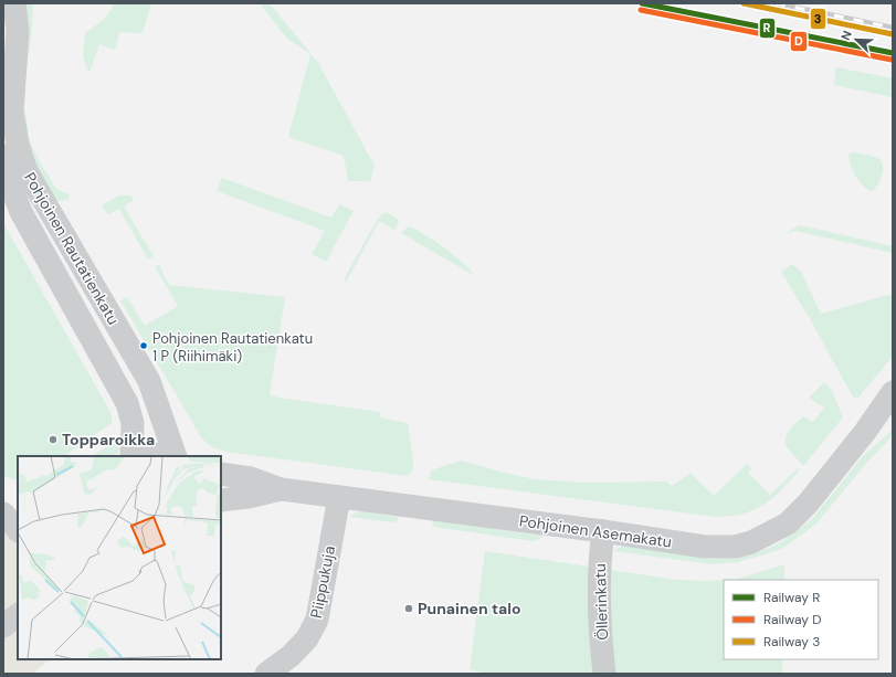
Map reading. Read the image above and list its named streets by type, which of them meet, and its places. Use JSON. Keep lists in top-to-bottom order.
{
  "streets": {
    "street": [
      "Pohjoinen Rautatienkatu",
      "Pohjoinen Asemakatu",
      "Piippukuja",
      "Öllerinkatu"
    ]
  },
  "crossings": [
    ["Pohjoinen Asemakatu", "Piippukuja"],
    ["Pohjoinen Asemakatu", "Öllerinkatu"]
  ],
  "places": ["Pohjoinen Rautatienkatu 1 P (Riihimäki)", "Topparoikka", "Punainen talo"],
  "lines": ["rail line R", "rail line 3", "rail line D"],
  "legend": ["Railway R", "Railway D", "Railway 3"],
  "north": "top left"
}
